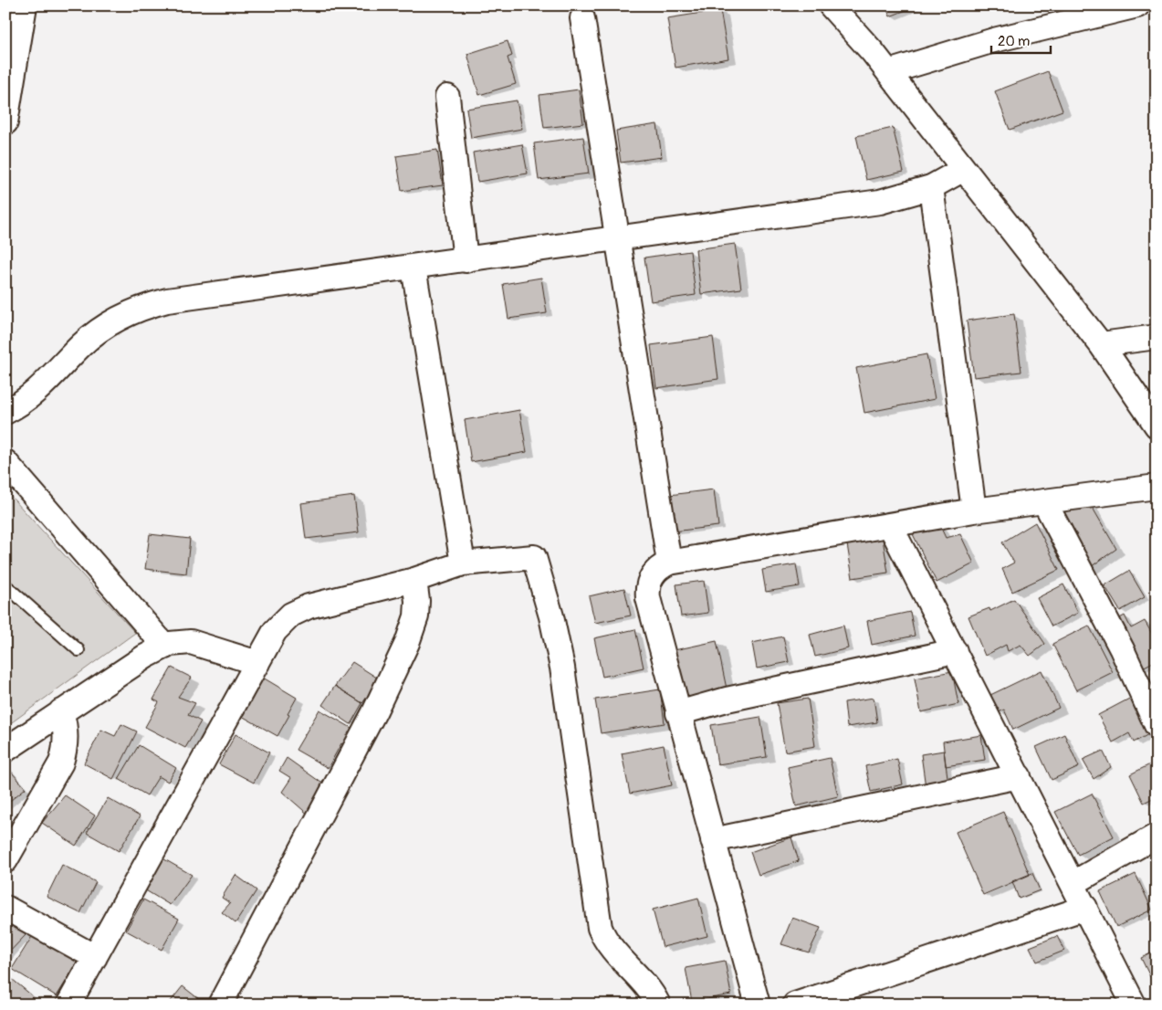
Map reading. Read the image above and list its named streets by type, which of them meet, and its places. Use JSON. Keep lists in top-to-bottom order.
{
  "scale_bar": "20 m"
}
